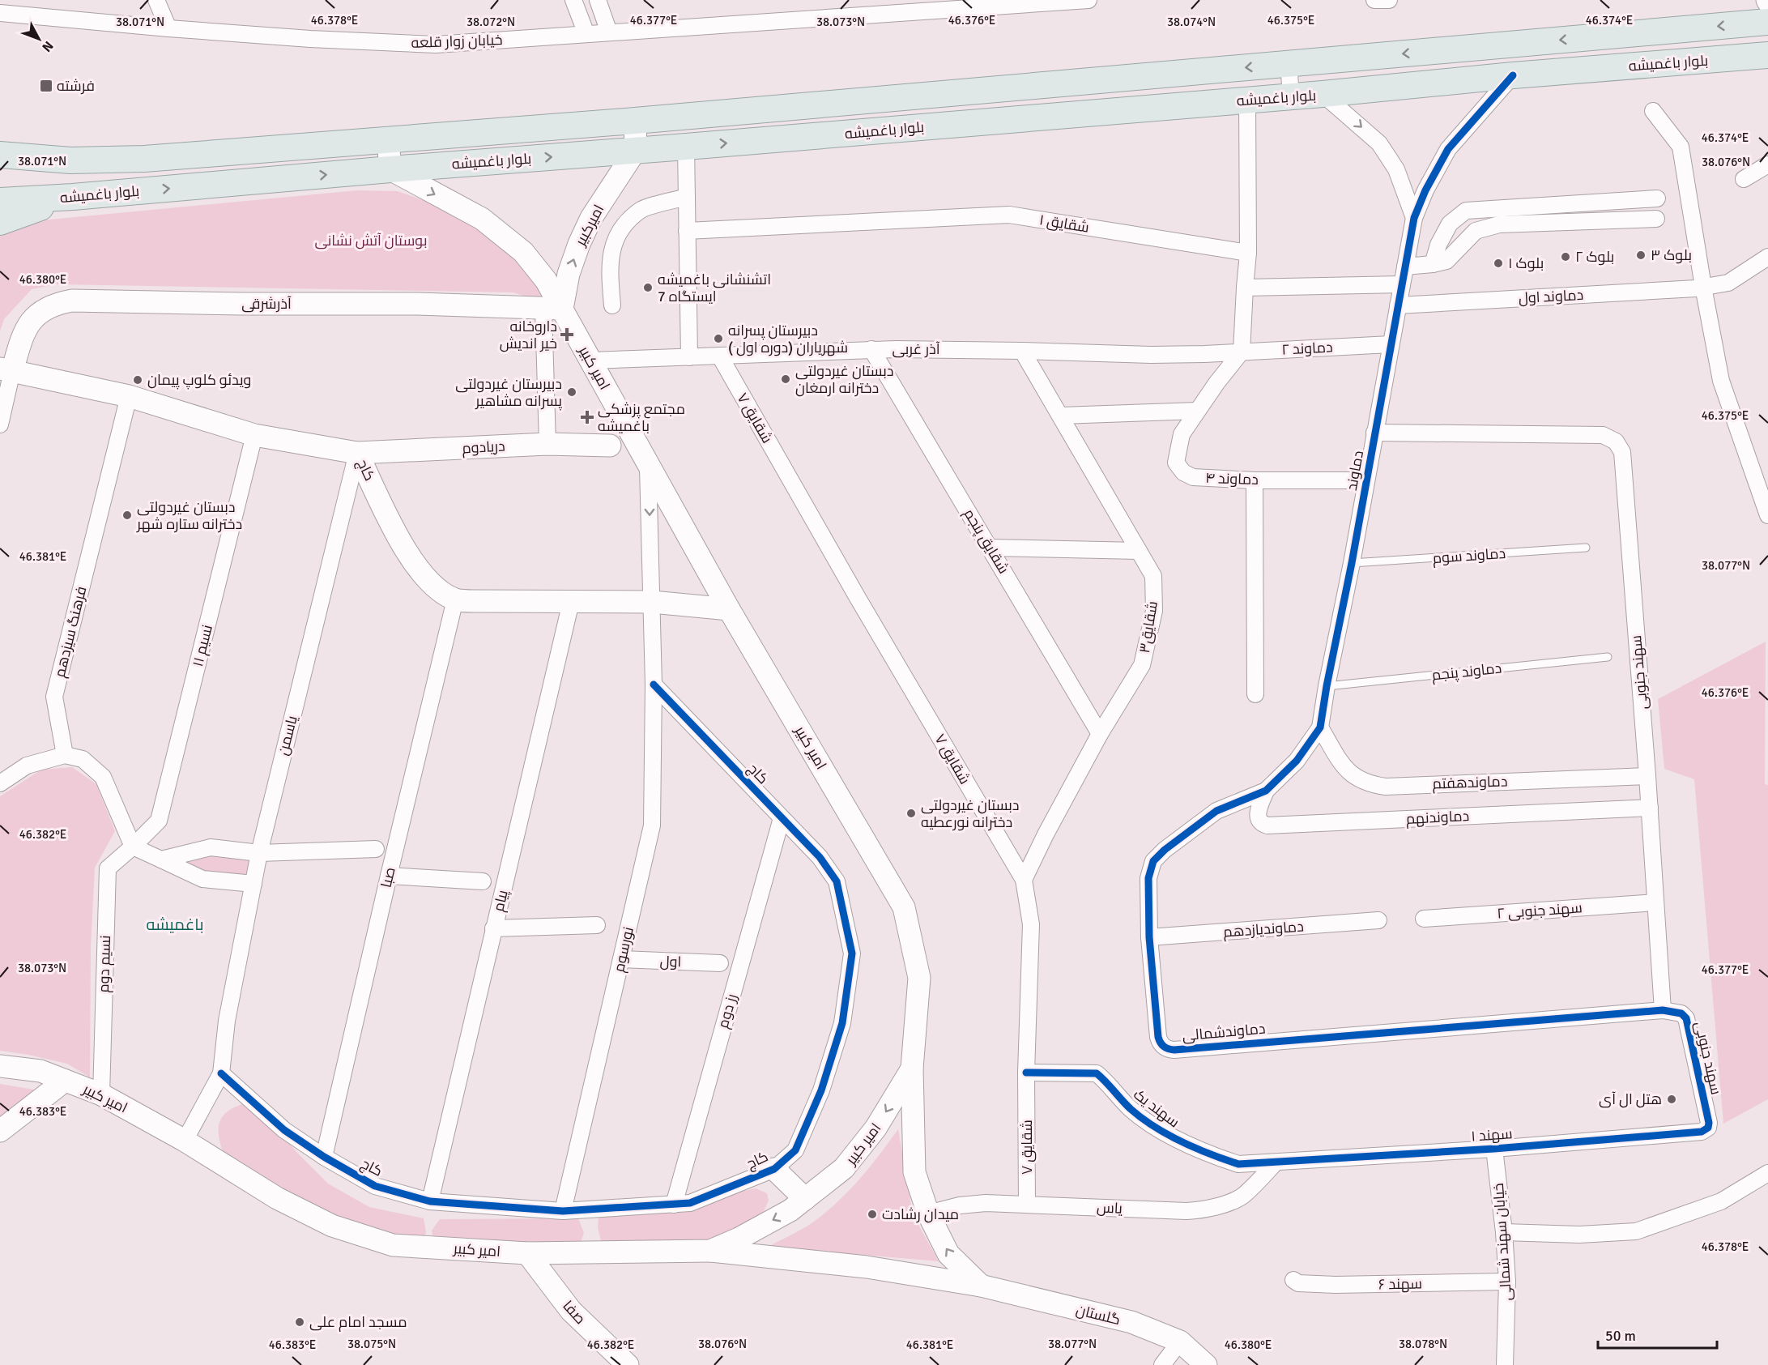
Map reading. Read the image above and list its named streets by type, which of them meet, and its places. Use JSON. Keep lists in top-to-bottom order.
{
  "streets": {
    "main road": [
      "بلوار باغمیشه",
      "امیرکبیر",
      "آذرشرقی",
      "امیر کبیر",
      "دریادوم",
      "کاج",
      "صفا",
      "گلستان"
    ],
    "street": [
      "خیابان زوار قلعه",
      "شقایق ۱",
      "دماوند اول",
      "دماوند ۲",
      "آذر غربی",
      "شقایق ۷",
      "دماوند",
      "دماوند ۴",
      "شقایق پنجم",
      "شقایق۳",
      "فرهنگ سیزدهم",
      "نسیم ۱۱",
      "سهند جنوبی",
      "یاسمن",
      "دماوندهفتم",
      "دماوندنهم",
      "صبا",
      "پیام",
      "سهند جنوبی ۲",
      "دماوندیازدهم",
      "نورسوم",
      "اول",
      "نسیم دوم",
      "رز دوم",
      "دماوندشمالی",
      "سهند یک",
      "سهند ۱",
      "یاس",
      "خیابان سهند شمالی",
      "سهند ۶"
    ],
    "lane": ["دماوند سوم", "دماوند پنجم"]
  },
  "crossings": [
    ["بلوار باغمیشه", "امیرکبیر"],
    ["بلوار باغمیشه", "امیر کبیر"],
    ["بلوار باغمیشه", "دماوند"],
    ["امیرکبیر", "آذرشرقی"],
    ["امیرکبیر", "امیر کبیر"],
    ["دماوند اول", "دماوند"],
    ["آذرشرقی", "امیر کبیر"],
    ["آذرشرقی", "کاج"],
    ["دماوند ۲", "آذر غربی"],
    ["دماوند ۲", "دماوند"],
    ["دماوند ۲", "دماوند ۴"],
    ["آذر غربی", "امیر کبیر"],
    ["آذر غربی", "شقایق ۷"],
    ["آذر غربی", "دماوند ۴"],
    ["آذر غربی", "شقایق پنجم"],
    ["آذر غربی", "شقایق۳"],
    ["امیر کبیر", "کاج"],
    ["امیر کبیر", "نسیم دوم"],
    ["امیر کبیر", "صفا"],
    ["امیر کبیر", "گلستان"],
    ["شقایق ۷", "شقایق۳"],
    ["شقایق ۷", "سهند یک"],
    ["شقایق ۷", "یاس"],
    ["دریادوم", "کاج"],
    ["دریادوم", "یاسمن"],
    ["کاج", "فرهنگ سیزدهم"],
    ["کاج", "نسیم ۱۱"],
    ["کاج", "یاسمن"],
    ["کاج", "صبا"],
    ["کاج", "پیام"],
    ["کاج", "نورسوم"],
    ["کاج", "رز دوم"],
    ["دماوند", "دماوند ۴"],
    ["دماوند", "دماوند سوم"],
    ["دماوند", "دماوند پنجم"],
    ["دماوند", "سهند جنوبی"],
    ["دماوند", "دماوندهفتم"],
    ["دماوند", "دماوندشمالی"],
    ["شقایق پنجم", "شقایق۳"],
    ["نسیم ۱۱", "نسیم دوم"],
    ["سهند جنوبی", "دماوندهفتم"],
    ["سهند جنوبی", "دماوندنهم"],
    ["سهند جنوبی", "سهند جنوبی ۲"],
    ["سهند جنوبی", "دماوندشمالی"],
    ["سهند جنوبی", "سهند ۱"],
    ["دماوندهفتم", "دماوندشمالی"],
    ["دماوندنهم", "دماوندشمالی"],
    ["دماوندیازدهم", "دماوندشمالی"],
    ["نورسوم", "اول"],
    ["سهند یک", "سهند ۱"],
    ["سهند یک", "یاس"],
    ["سهند ۱", "یاس"],
    ["سهند ۱", "خیابان سهند شمالی"],
    ["خیابان سهند شمالی", "سهند ۶"]
  ],
  "one_way": ["امیرکبیر"],
  "districts": ["باغمیشه"],
  "parks": ["بوستان آتش نشانی"],
  "places": {
    "transit": ["فرشته"],
    "other": [
      "بلوک ۳",
      "بلوک ۲",
      "بلوک ۱",
      "اتشنشانی باغمیشه ایستگاه 7",
      "دبیرستان پسرانه شهریاران (دوره اول )",
      "دبستان غیردولتی دخترانه ارمغان",
      "ویدئو کلوپ پیمان",
      "دبیرستان غیردولتی پسرانه مشاهیر",
      "دبستان غیردولتی دخترانه ستاره شهر",
      "دبستان غیردولتی دخترانه نورعطیه",
      "هتل ال آی",
      "میدان رشادت",
      "مسجد امام علی"
    ],
    "health": ["داروخانه خیر اندیش", "مجتمع پزشکی باغمیشه"]
  },
  "scale_bar": "50 m",
  "north": "bottom right",
  "coordinates": [
    "46.378°E",
    "46.377°E",
    "46.376°E",
    "46.375°E",
    "46.374°E",
    "38.071°N",
    "38.072°N",
    "38.073°N",
    "38.074°N",
    "38.076°N",
    "46.380°E",
    "46.381°E",
    "38.077°N",
    "46.382°E",
    "46.383°E",
    "38.075°N",
    "38.078°N"
  ]
}
